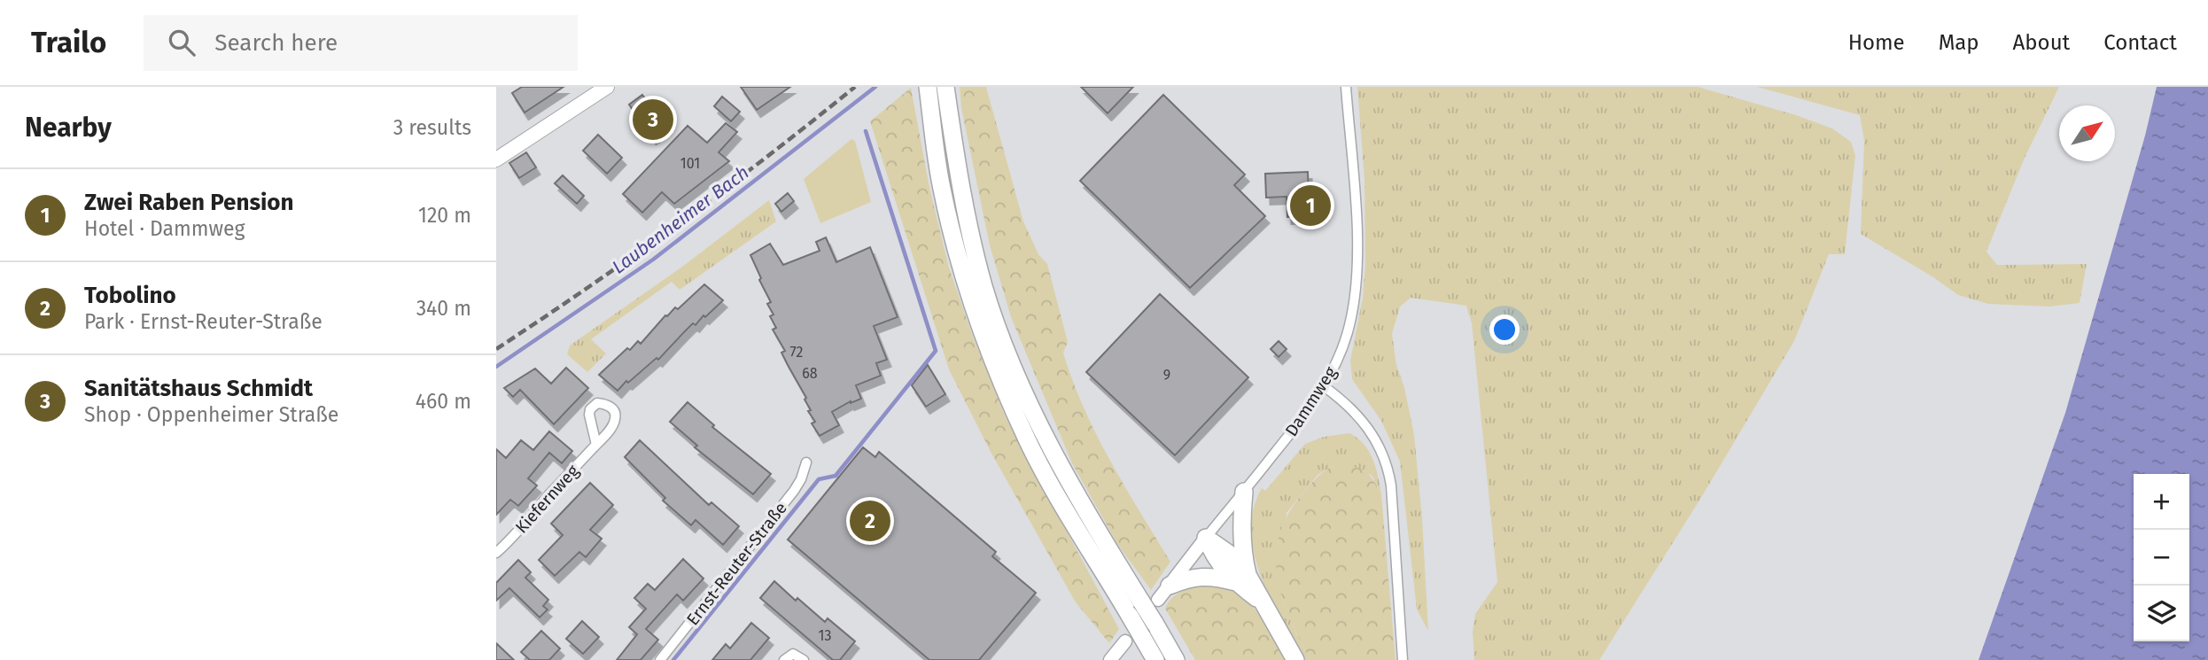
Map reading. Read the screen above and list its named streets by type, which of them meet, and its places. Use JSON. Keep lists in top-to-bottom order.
{
  "streets": {
    "street": ["Dammweg", "Kiefernweg", "Ernst-Reuter-Straße"]
  },
  "water": ["Laubenheimer Bach"],
  "house_numbers": [
    "101",
    "72",
    "68",
    "9",
    "13"
  ],
  "north": "top right",
  "page": {
    "header": "Trailo",
    "search": "Search here",
    "nav": [
      "Home",
      "Map",
      "About",
      "Contact"
    ],
    "heading": ["Nearby", "3 results"],
    "pins": ["3", "1", "2"],
    "list": [
      {
        "mark": "1",
        "name": "Zwei Raben Pension",
        "note": "Hotel · Dammweg",
        "value": "120 m"
      },
      {
        "mark": "2",
        "name": "Tobolino",
        "note": "Park · Ernst-Reuter-Straße",
        "value": "340 m"
      },
      {
        "mark": "3",
        "name": "Sanitätshaus Schmidt",
        "note": "Shop · Oppenheimer Straße",
        "value": "460 m"
      }
    ],
    "map_buttons": ["+", "−"]
  }
}
